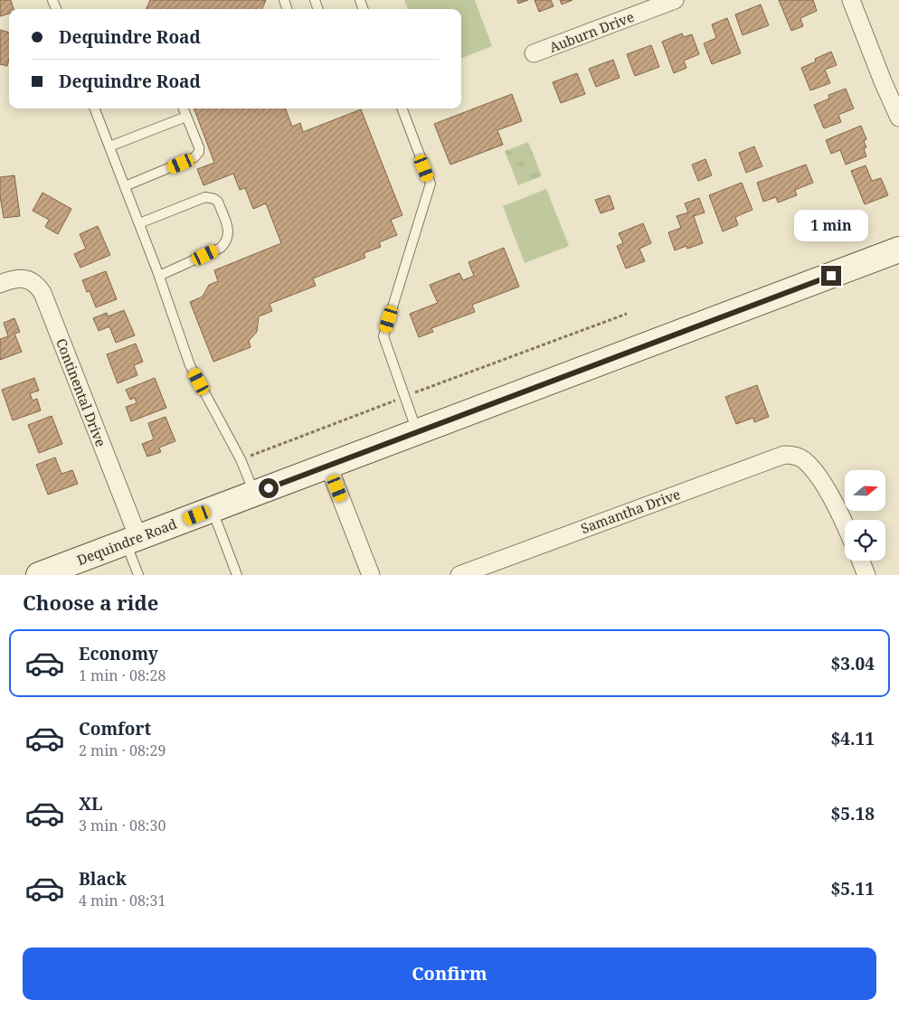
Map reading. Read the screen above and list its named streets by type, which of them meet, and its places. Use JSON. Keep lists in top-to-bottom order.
{
  "streets": {
    "main road": ["Dequindre Road"],
    "street": ["Auburn Drive", "Continental Drive", "Samantha Drive"]
  },
  "crossings": [
    ["Continental Drive", "Dequindre Road"]
  ],
  "north": "right",
  "page": {
    "banner": ["Dequindre Road", "Dequindre Road"],
    "bubble": "1 min",
    "heading": "Choose a ride",
    "list": [
      {
        "name": "Economy",
        "note": "1 min · 08:28",
        "value": "$3.04"
      },
      {
        "name": "Comfort",
        "note": "2 min · 08:29",
        "value": "$4.11"
      },
      {
        "name": "XL",
        "note": "3 min · 08:30",
        "value": "$5.18"
      },
      {
        "name": "Black",
        "note": "4 min · 08:31",
        "value": "$5.11"
      }
    ],
    "buttons": "Confirm"
  }
}
